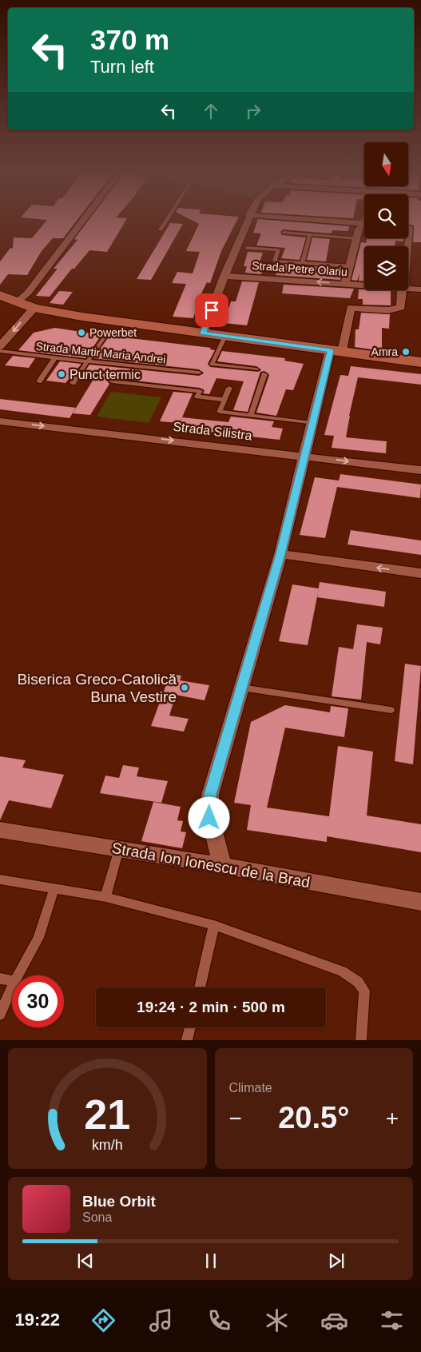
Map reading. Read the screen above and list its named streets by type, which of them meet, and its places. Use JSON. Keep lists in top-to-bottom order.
{
  "streets": {
    "street": ["Strada Petre Olariu", "Strada Silistra", "Strada Ion Ionescu de la Brad"],
    "lane": ["Strada Martir Maria Andrei"]
  },
  "one_way": ["Strada Petre Olariu"],
  "places": [
    "Powerbet",
    "Amra",
    "Punct termic",
    "Biserica Greco-Catolică Buna Vestire"
  ],
  "north": "bottom",
  "page": {
    "turn": ["370 m", "Turn left"],
    "limit": "30",
    "trip": "19:24 · 2 min · 500 m",
    "tile": "Climate",
    "heat": ["−", "20.5°", "+"],
    "song": ["Blue Orbit", "Sona"],
    "tabs": "19:22",
    "gauge": ["21", "km/h"]
  }
}
